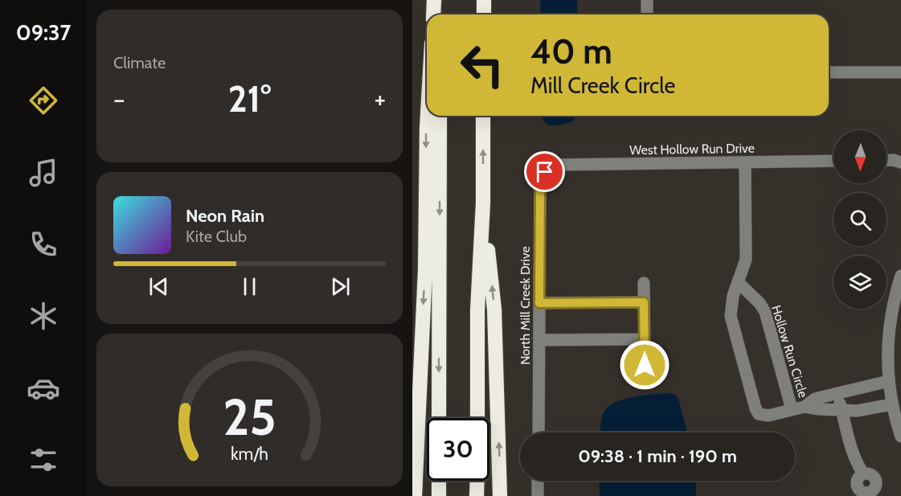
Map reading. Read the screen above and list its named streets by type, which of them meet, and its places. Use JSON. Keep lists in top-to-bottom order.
{
  "streets": {
    "street": ["West Hollow Run Drive", "North Mill Creek Drive", "Hollow Run Circle"]
  },
  "crossings": [
    ["West Hollow Run Drive", "North Mill Creek Drive"]
  ],
  "north": "bottom",
  "page": {
    "tabs": "09:37",
    "tile": "Climate",
    "turn": ["40 m", "Mill Creek Circle"],
    "heat": ["−", "21°", "+"],
    "song": ["Neon Rain", "Kite Club"],
    "limit": "30",
    "trip": "09:38 · 1 min · 190 m",
    "gauge": ["25", "km/h"]
  }
}
